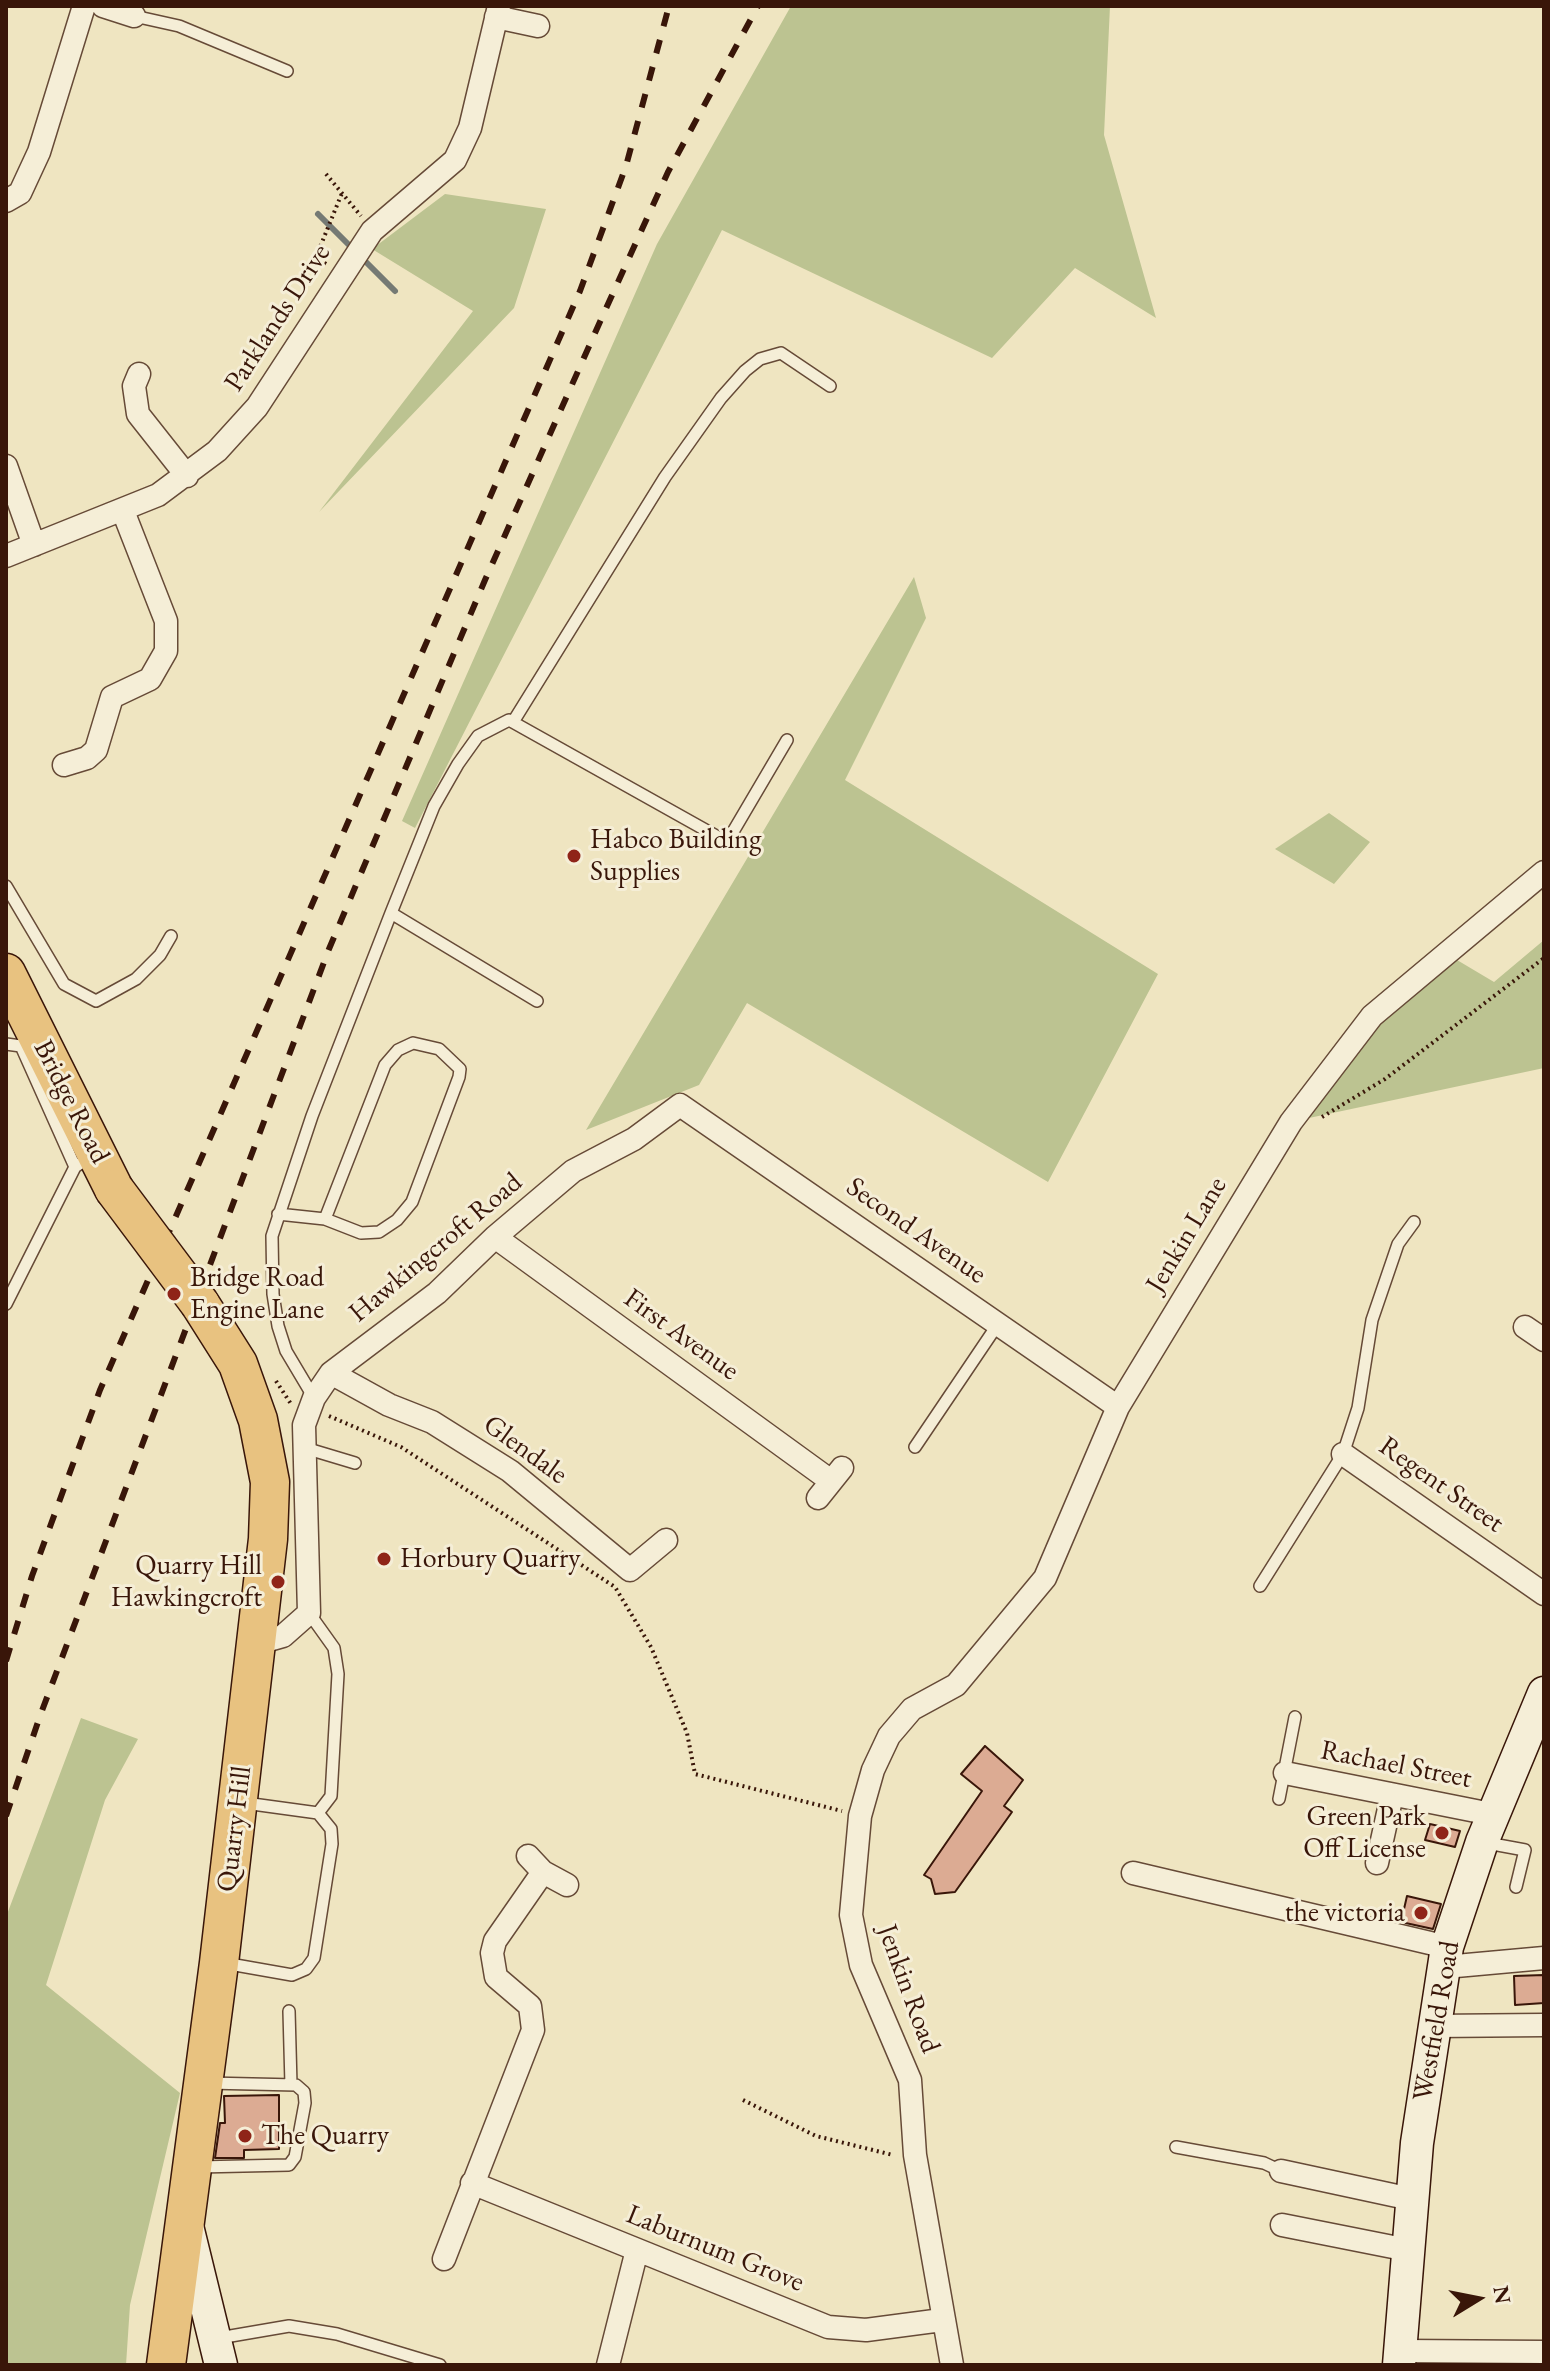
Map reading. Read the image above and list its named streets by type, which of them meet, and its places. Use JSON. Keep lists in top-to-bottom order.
{
  "streets": {
    "highway": ["Bridge Road", "Quarry Hill"],
    "main road": ["Westfield Road"],
    "street": [
      "Parklands Drive",
      "Second Avenue",
      "Jenkin Lane",
      "Hawkingcroft Road",
      "First Avenue",
      "Glendale",
      "Regent Street",
      "Rachael Street",
      "Jenkin Road",
      "Laburnum Grove"
    ]
  },
  "crossings": [
    ["Bridge Road", "Quarry Hill"],
    ["Second Avenue", "Jenkin Lane"],
    ["Second Avenue", "Hawkingcroft Road"],
    ["Jenkin Lane", "Jenkin Road"],
    ["Hawkingcroft Road", "First Avenue"],
    ["Hawkingcroft Road", "Glendale"],
    ["Rachael Street", "Westfield Road"],
    ["Jenkin Road", "Laburnum Grove"]
  ],
  "places": [
    "Habco Building Supplies",
    "Bridge Road Engine Lane",
    "Horbury Quarry",
    "Quarry Hill Hawkingcroft",
    "Green Park Off License",
    "the victoria",
    "The Quarry"
  ],
  "north": "right"
}
